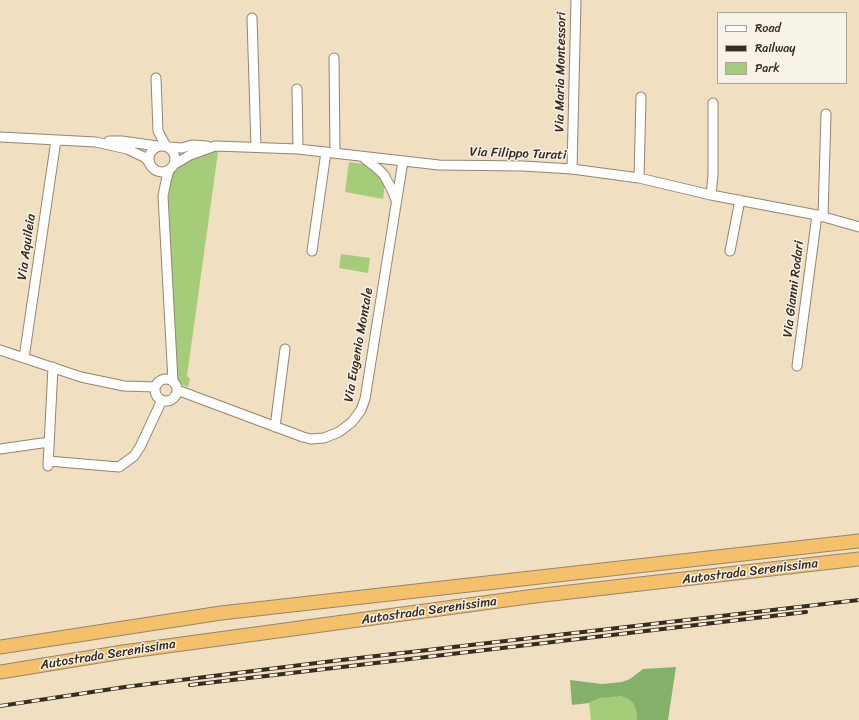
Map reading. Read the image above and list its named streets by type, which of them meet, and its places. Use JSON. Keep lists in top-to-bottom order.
{
  "streets": {
    "highway": ["Autostrada Serenissima"],
    "street": [
      "Via Maria Montessori",
      "Via Filippo Turati",
      "Via Aquileia",
      "Via Gianni Rodari",
      "Via Eugenio Montale"
    ]
  },
  "crossings": [
    ["Via Maria Montessori", "Via Filippo Turati"],
    ["Via Filippo Turati", "Via Gianni Rodari"],
    ["Via Filippo Turati", "Via Eugenio Montale"]
  ],
  "legend": ["Road", "Railway", "Park"]
}
